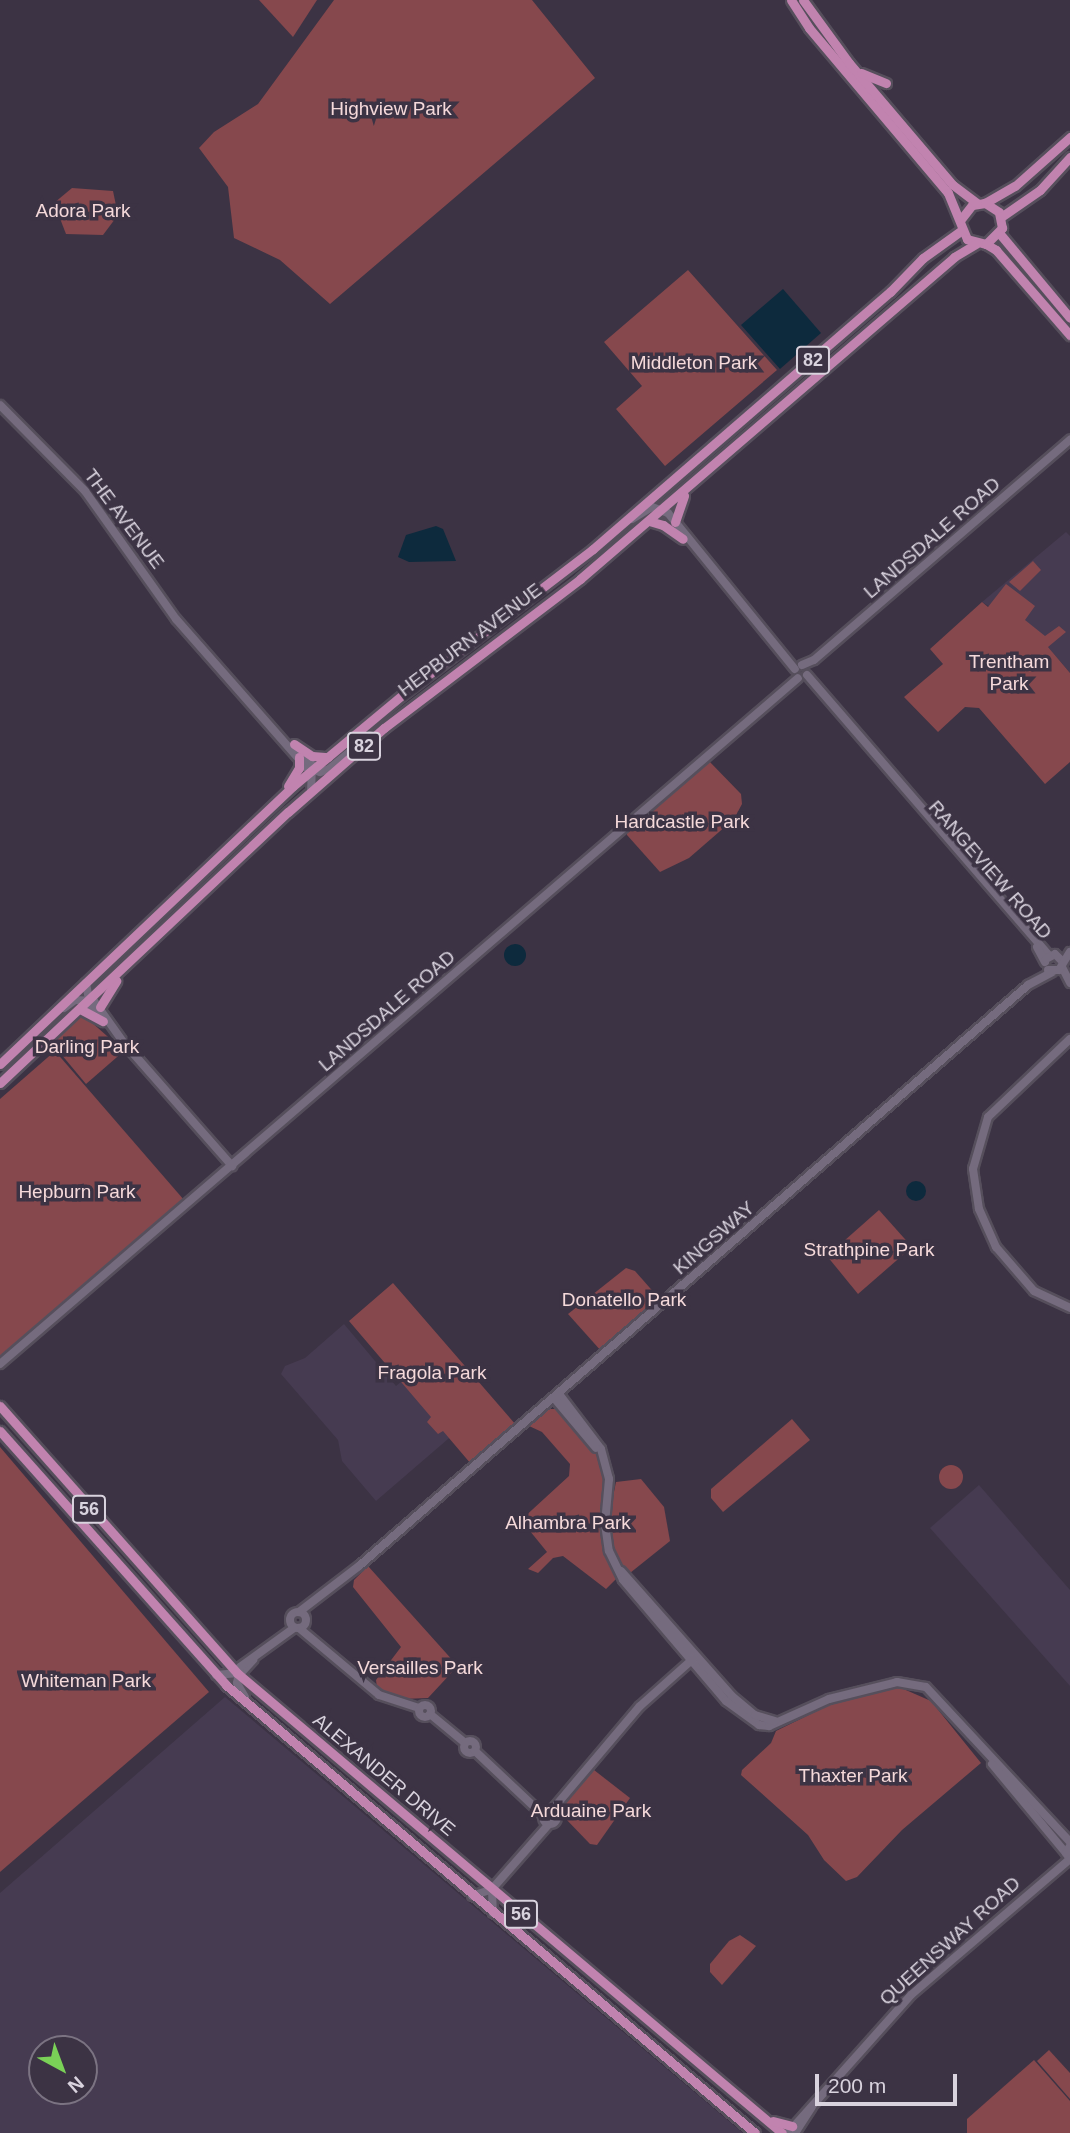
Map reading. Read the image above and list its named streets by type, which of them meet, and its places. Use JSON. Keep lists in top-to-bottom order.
{
  "streets": {
    "main road": [
      "82",
      "HEPBURN AVENUE",
      "56",
      "ALEXANDER DRIVE"
    ],
    "street": [
      "THE AVENUE",
      "LANDSDALE ROAD",
      "RANGEVIEW ROAD",
      "KINGSWAY",
      "QUEENSWAY ROAD"
    ]
  },
  "crossings": [
    ["82", "HEPBURN AVENUE"],
    ["THE AVENUE", "HEPBURN AVENUE"],
    ["LANDSDALE ROAD", "RANGEVIEW ROAD"],
    ["HEPBURN AVENUE", "RANGEVIEW ROAD"],
    ["RANGEVIEW ROAD", "KINGSWAY"],
    ["KINGSWAY", "ALEXANDER DRIVE"]
  ],
  "parks": [
    "Highview Park",
    "Adora Park",
    "Middleton Park",
    "Trentham Park",
    "Hardcastle Park",
    "Darling Park",
    "Hepburn Park",
    "Strathpine Park",
    "Donatello Park",
    "Fragola Park",
    "Alhambra Park",
    "Versailles Park",
    "Whiteman Park",
    "Thaxter Park",
    "Arduaine Park"
  ],
  "scale_bar": "200 m",
  "north": "bottom right"
}
